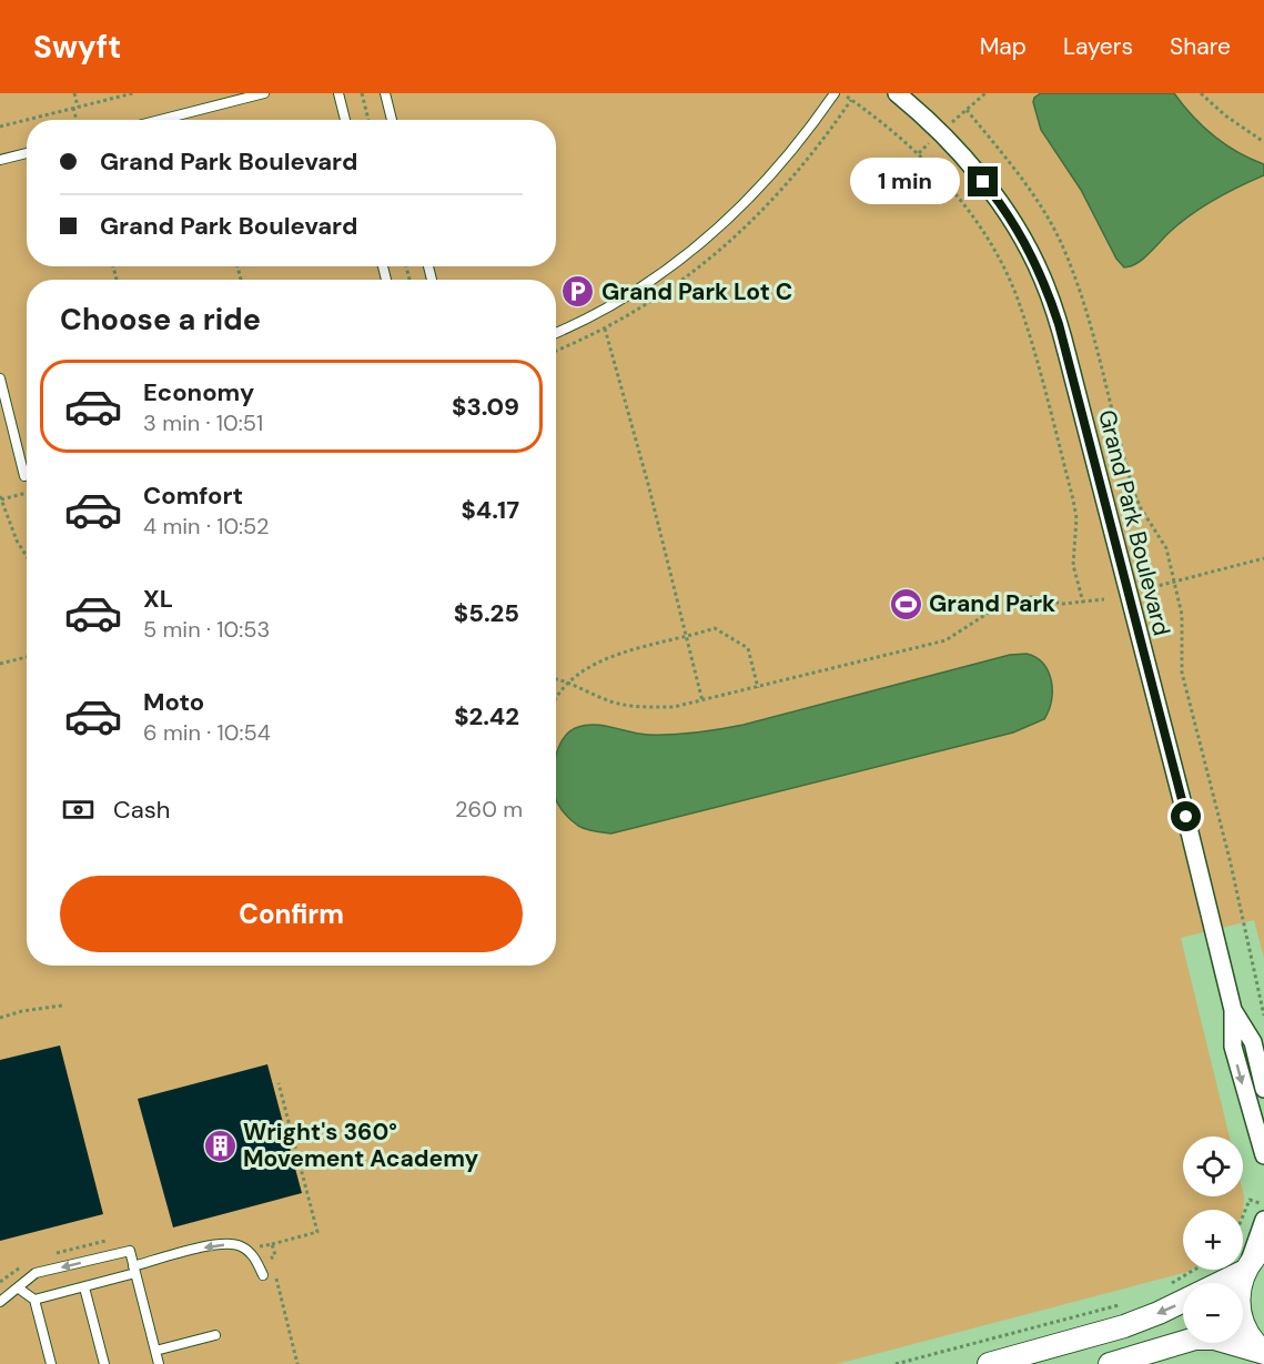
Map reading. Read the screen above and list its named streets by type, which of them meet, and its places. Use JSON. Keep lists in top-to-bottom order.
{
  "streets": {
    "street": ["Grand Park Boulevard"]
  },
  "places": {
    "parking": ["Grand Park Lot C"],
    "sports": ["Grand Park"],
    "building": ["Wright's 360° Movement Academy"]
  },
  "page": {
    "header": "Swyft",
    "nav": ["Map", "Layers", "Share"],
    "banner": ["Grand Park Boulevard", "Grand Park Boulevard"],
    "bubble": "1 min",
    "heading": "Choose a ride",
    "list": [
      {
        "name": "Economy",
        "note": "3 min · 10:51",
        "value": "$3.09"
      },
      {
        "name": "Comfort",
        "note": "4 min · 10:52",
        "value": "$4.17"
      },
      {
        "name": "XL",
        "note": "5 min · 10:53",
        "value": "$5.25"
      },
      {
        "name": "Moto",
        "note": "6 min · 10:54",
        "value": "$2.42"
      }
    ],
    "pay": ["Cash", "260 m"],
    "buttons": "Confirm",
    "map_buttons": ["+", "−"]
  }
}
